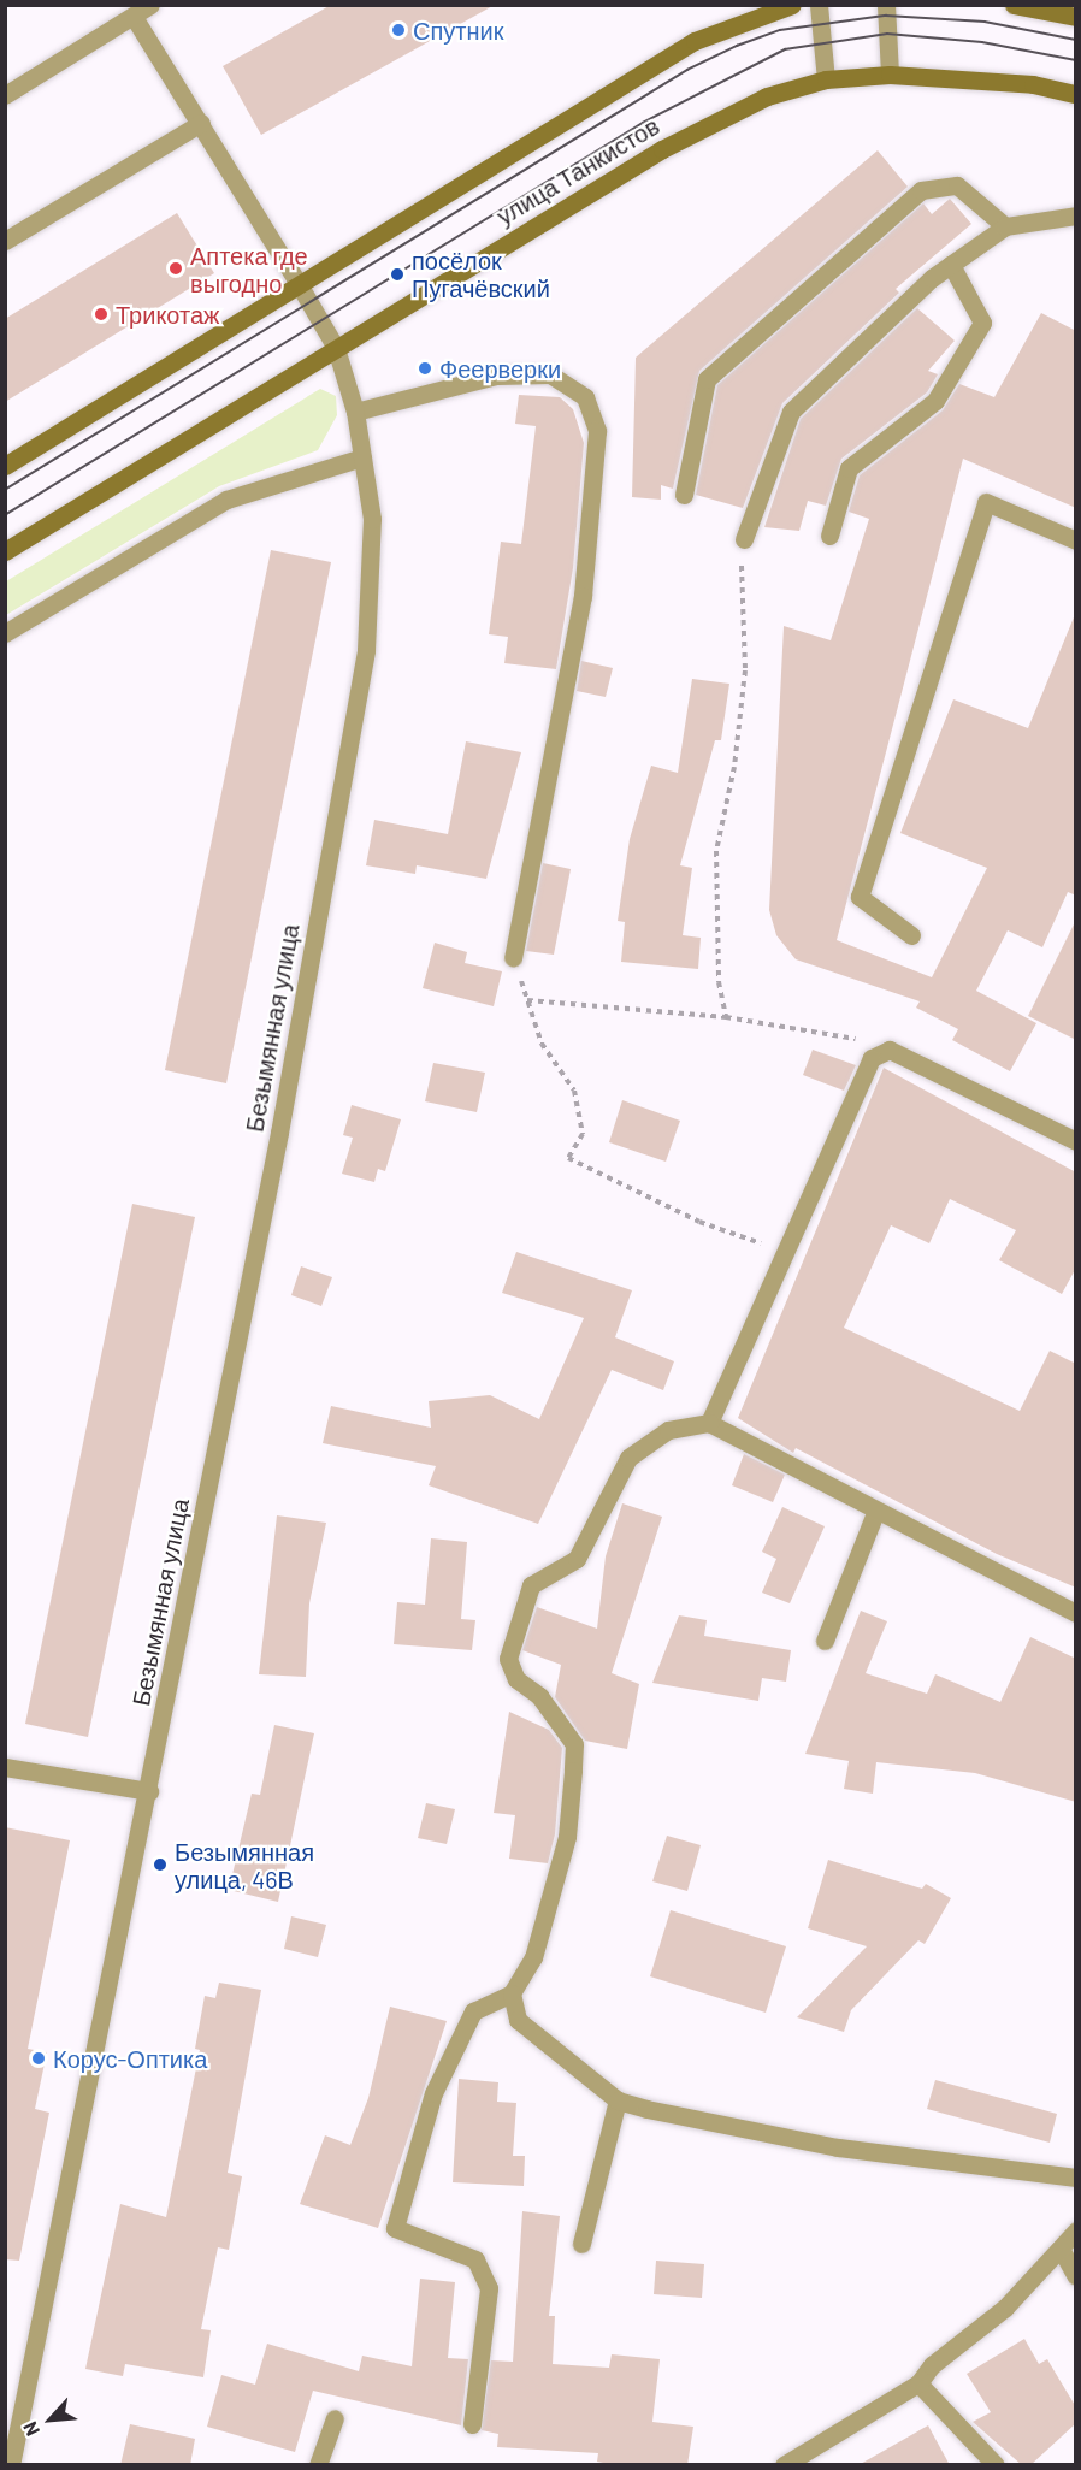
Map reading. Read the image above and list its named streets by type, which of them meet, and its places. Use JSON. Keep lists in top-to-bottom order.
{
  "streets": {
    "main road": ["улица Танкистов"],
    "street": ["Безымянная улица"]
  },
  "crossings": [
    ["улица Танкистов", "Безымянная улица"]
  ],
  "places": [
    "Спутник",
    "Аптека где выгодно",
    "посёлок Пугачёвский",
    "Трикотаж",
    "Феерверки",
    "Безымянная улица, 46В",
    "Корус-Оптика"
  ],
  "north": "bottom left"
}
